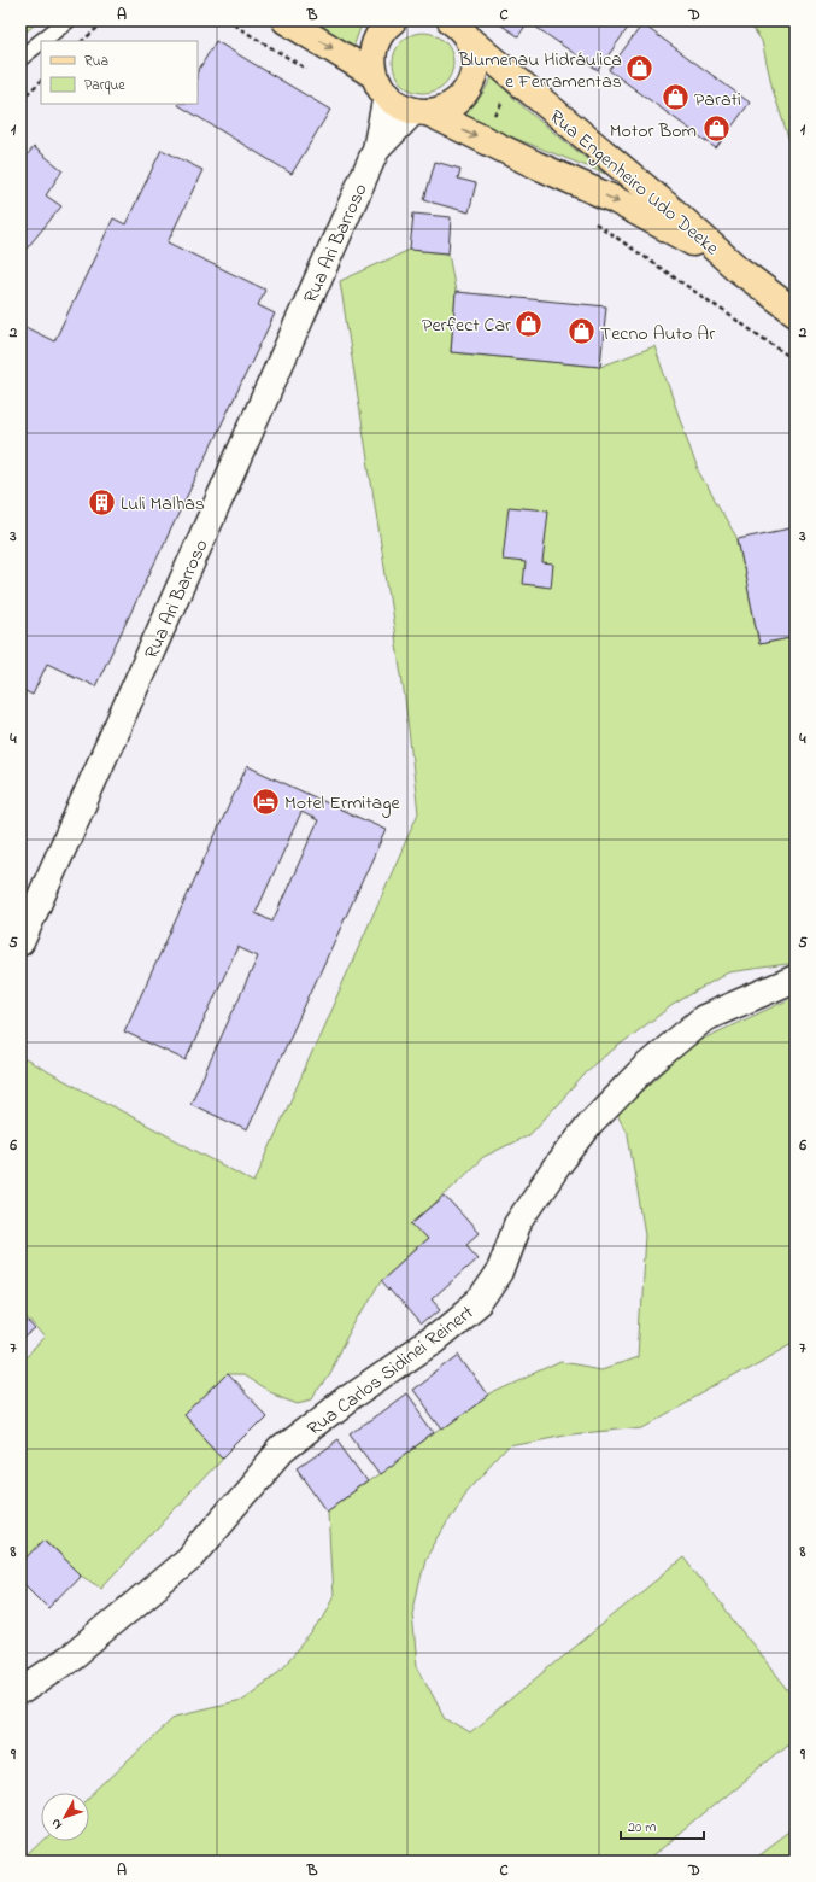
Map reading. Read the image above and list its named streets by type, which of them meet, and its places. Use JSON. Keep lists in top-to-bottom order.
{
  "streets": {
    "main road": ["Rua Engenheiro Udo Deeke"],
    "street": ["Rua Ari Barroso", "Rua Carlos Sidinei Reinert"]
  },
  "crossings": [
    ["Rua Engenheiro Udo Deeke", "Rua Ari Barroso"]
  ],
  "places": {
    "shop": [
      "Blumenau Hidráulica e Ferramentas",
      "Parati",
      "Motor Bom",
      "Perfect Car",
      "Tecno Auto Ar"
    ],
    "building": ["Luli Malhas"],
    "hotel": ["Motel Ermitage"]
  },
  "legend": ["Rua", "Parque"],
  "scale_bar": "20 m",
  "north": "bottom left",
  "grid": {
    "columns": [
      "A",
      "B",
      "C",
      "D"
    ],
    "rows": [
      "1",
      "2",
      "3",
      "4",
      "5",
      "6",
      "7",
      "8",
      "9"
    ]
  }
}
